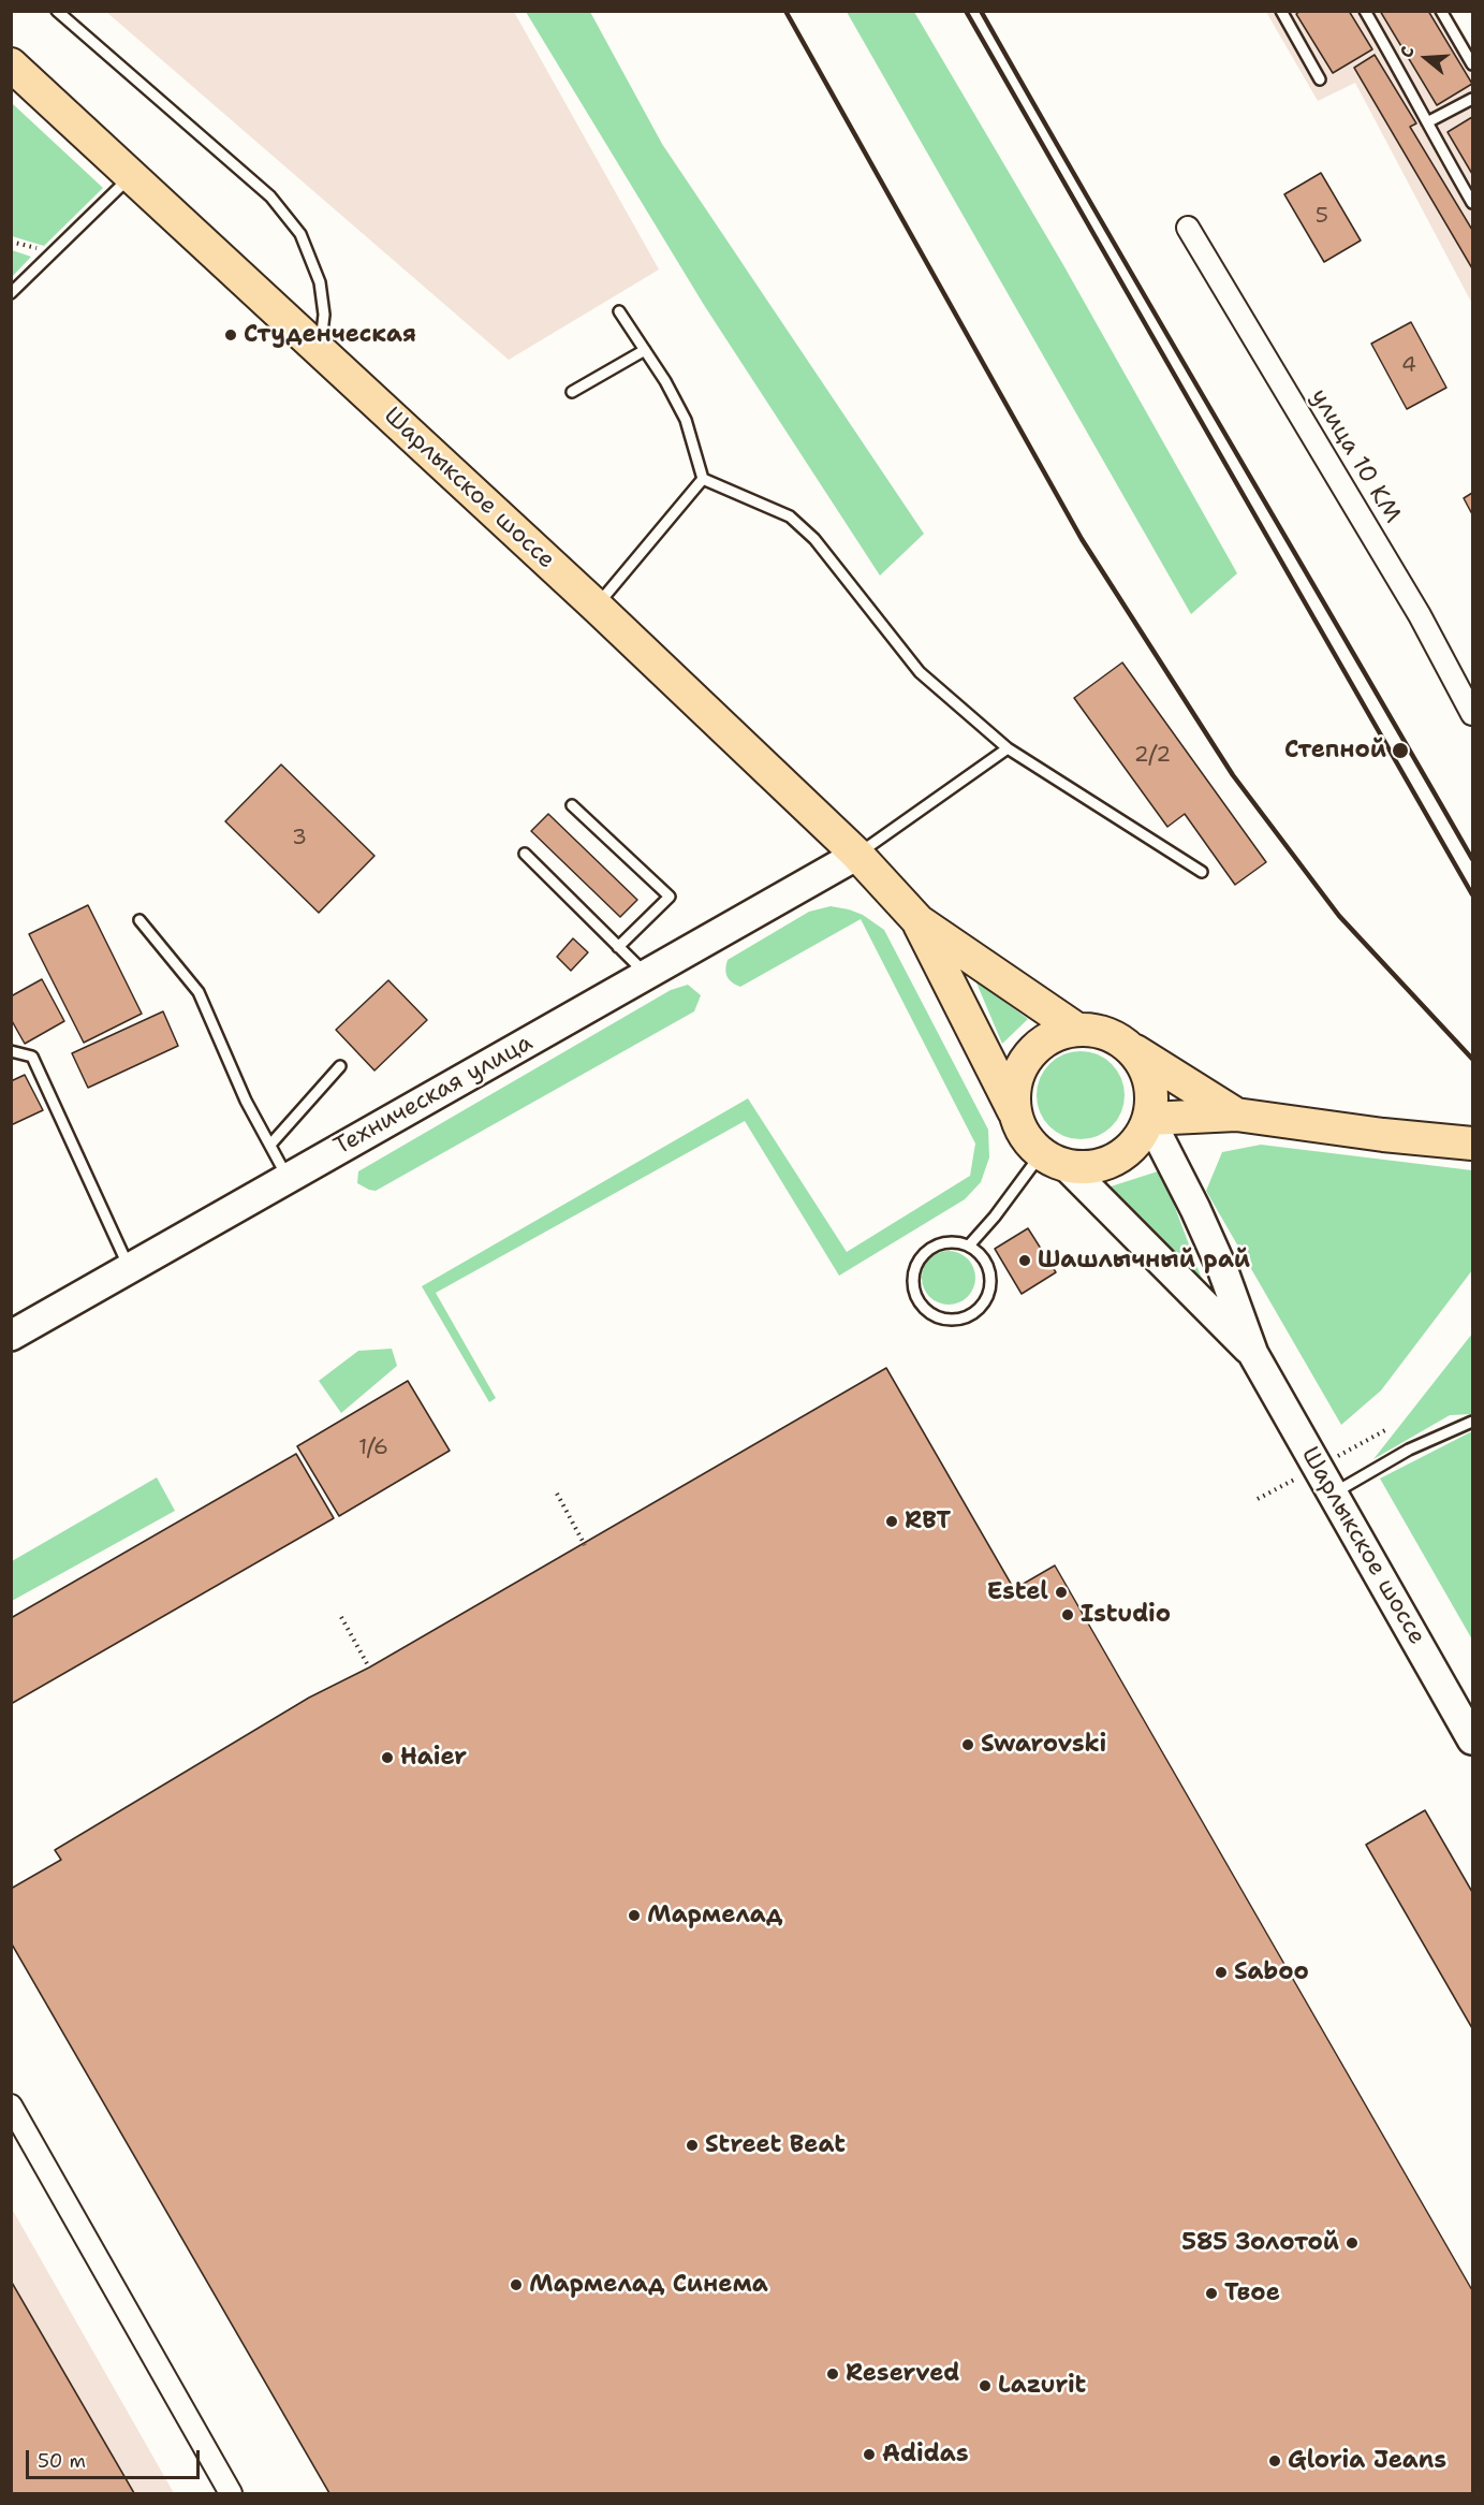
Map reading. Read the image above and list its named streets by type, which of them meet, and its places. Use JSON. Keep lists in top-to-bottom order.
{
  "streets": {
    "main road": ["Шарлыкское шоссе"],
    "street": ["улица 10 КМ", "Техническая улица"]
  },
  "crossings": [
    ["Шарлыкское шоссе", "Техническая улица"]
  ],
  "places": [
    "Студенческая",
    "Степной",
    "Шашлычный рай",
    "RBT",
    "Estel",
    "Istudio",
    "Swarovski",
    "Haier",
    "Мармелад",
    "Saboo",
    "Street Beat",
    "585 Золотой",
    "Мармелад Синема",
    "Твое",
    "Reserved",
    "Lazurit",
    "Adidas",
    "Gloria Jeans"
  ],
  "house_numbers": [
    "5",
    "4",
    "2/2",
    "3",
    "1/6"
  ],
  "scale_bar": "50 m",
  "north": "left"
}
